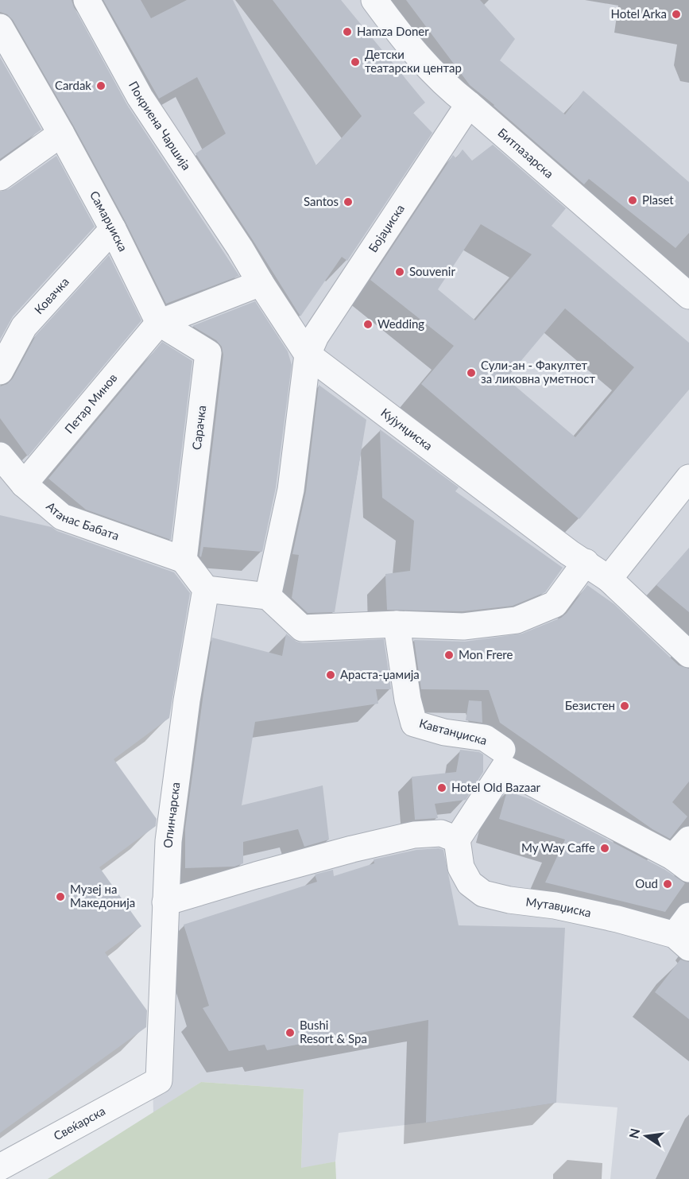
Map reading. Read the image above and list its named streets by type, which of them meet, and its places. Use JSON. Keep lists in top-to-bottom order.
{
  "streets": {
    "street": [
      "Покриена Чаршија",
      "Битпазарска",
      "Самарџиска",
      "Бојаџиска",
      "Ковачка",
      "Петар Минов",
      "Сарачка",
      "Кујунџиска",
      "Атанас Бабата",
      "Кавтанџиска",
      "Опинчарска",
      "Мутавџиска",
      "Свеќарска"
    ]
  },
  "crossings": [
    ["Покриена Чаршија", "Кујунџиска"],
    ["Битпазарска", "Бојаџиска"],
    ["Самарџиска", "Ковачка"],
    ["Самарџиска", "Петар Минов"],
    ["Самарџиска", "Сарачка"],
    ["Бојаџиска", "Кујунџиска"],
    ["Петар Минов", "Сарачка"],
    ["Петар Минов", "Атанас Бабата"],
    ["Сарачка", "Атанас Бабата"],
    ["Опинчарска", "Свеќарска"]
  ],
  "places": [
    "Hotel Arka",
    "Hamza Doner",
    "Детски театарски центар",
    "Cardak",
    "Plaset",
    "Santos",
    "Souvenir",
    "Wedding",
    "Сули-ан - Факултет за ликовна уметност",
    "Mon Frere",
    "Араста-џамија",
    "Безистен",
    "Hotel Old Bazaar",
    "My Way Caffe",
    "Oud",
    "Музеј на Македонија",
    "Bushi Resort & Spa"
  ],
  "north": "left"
}
